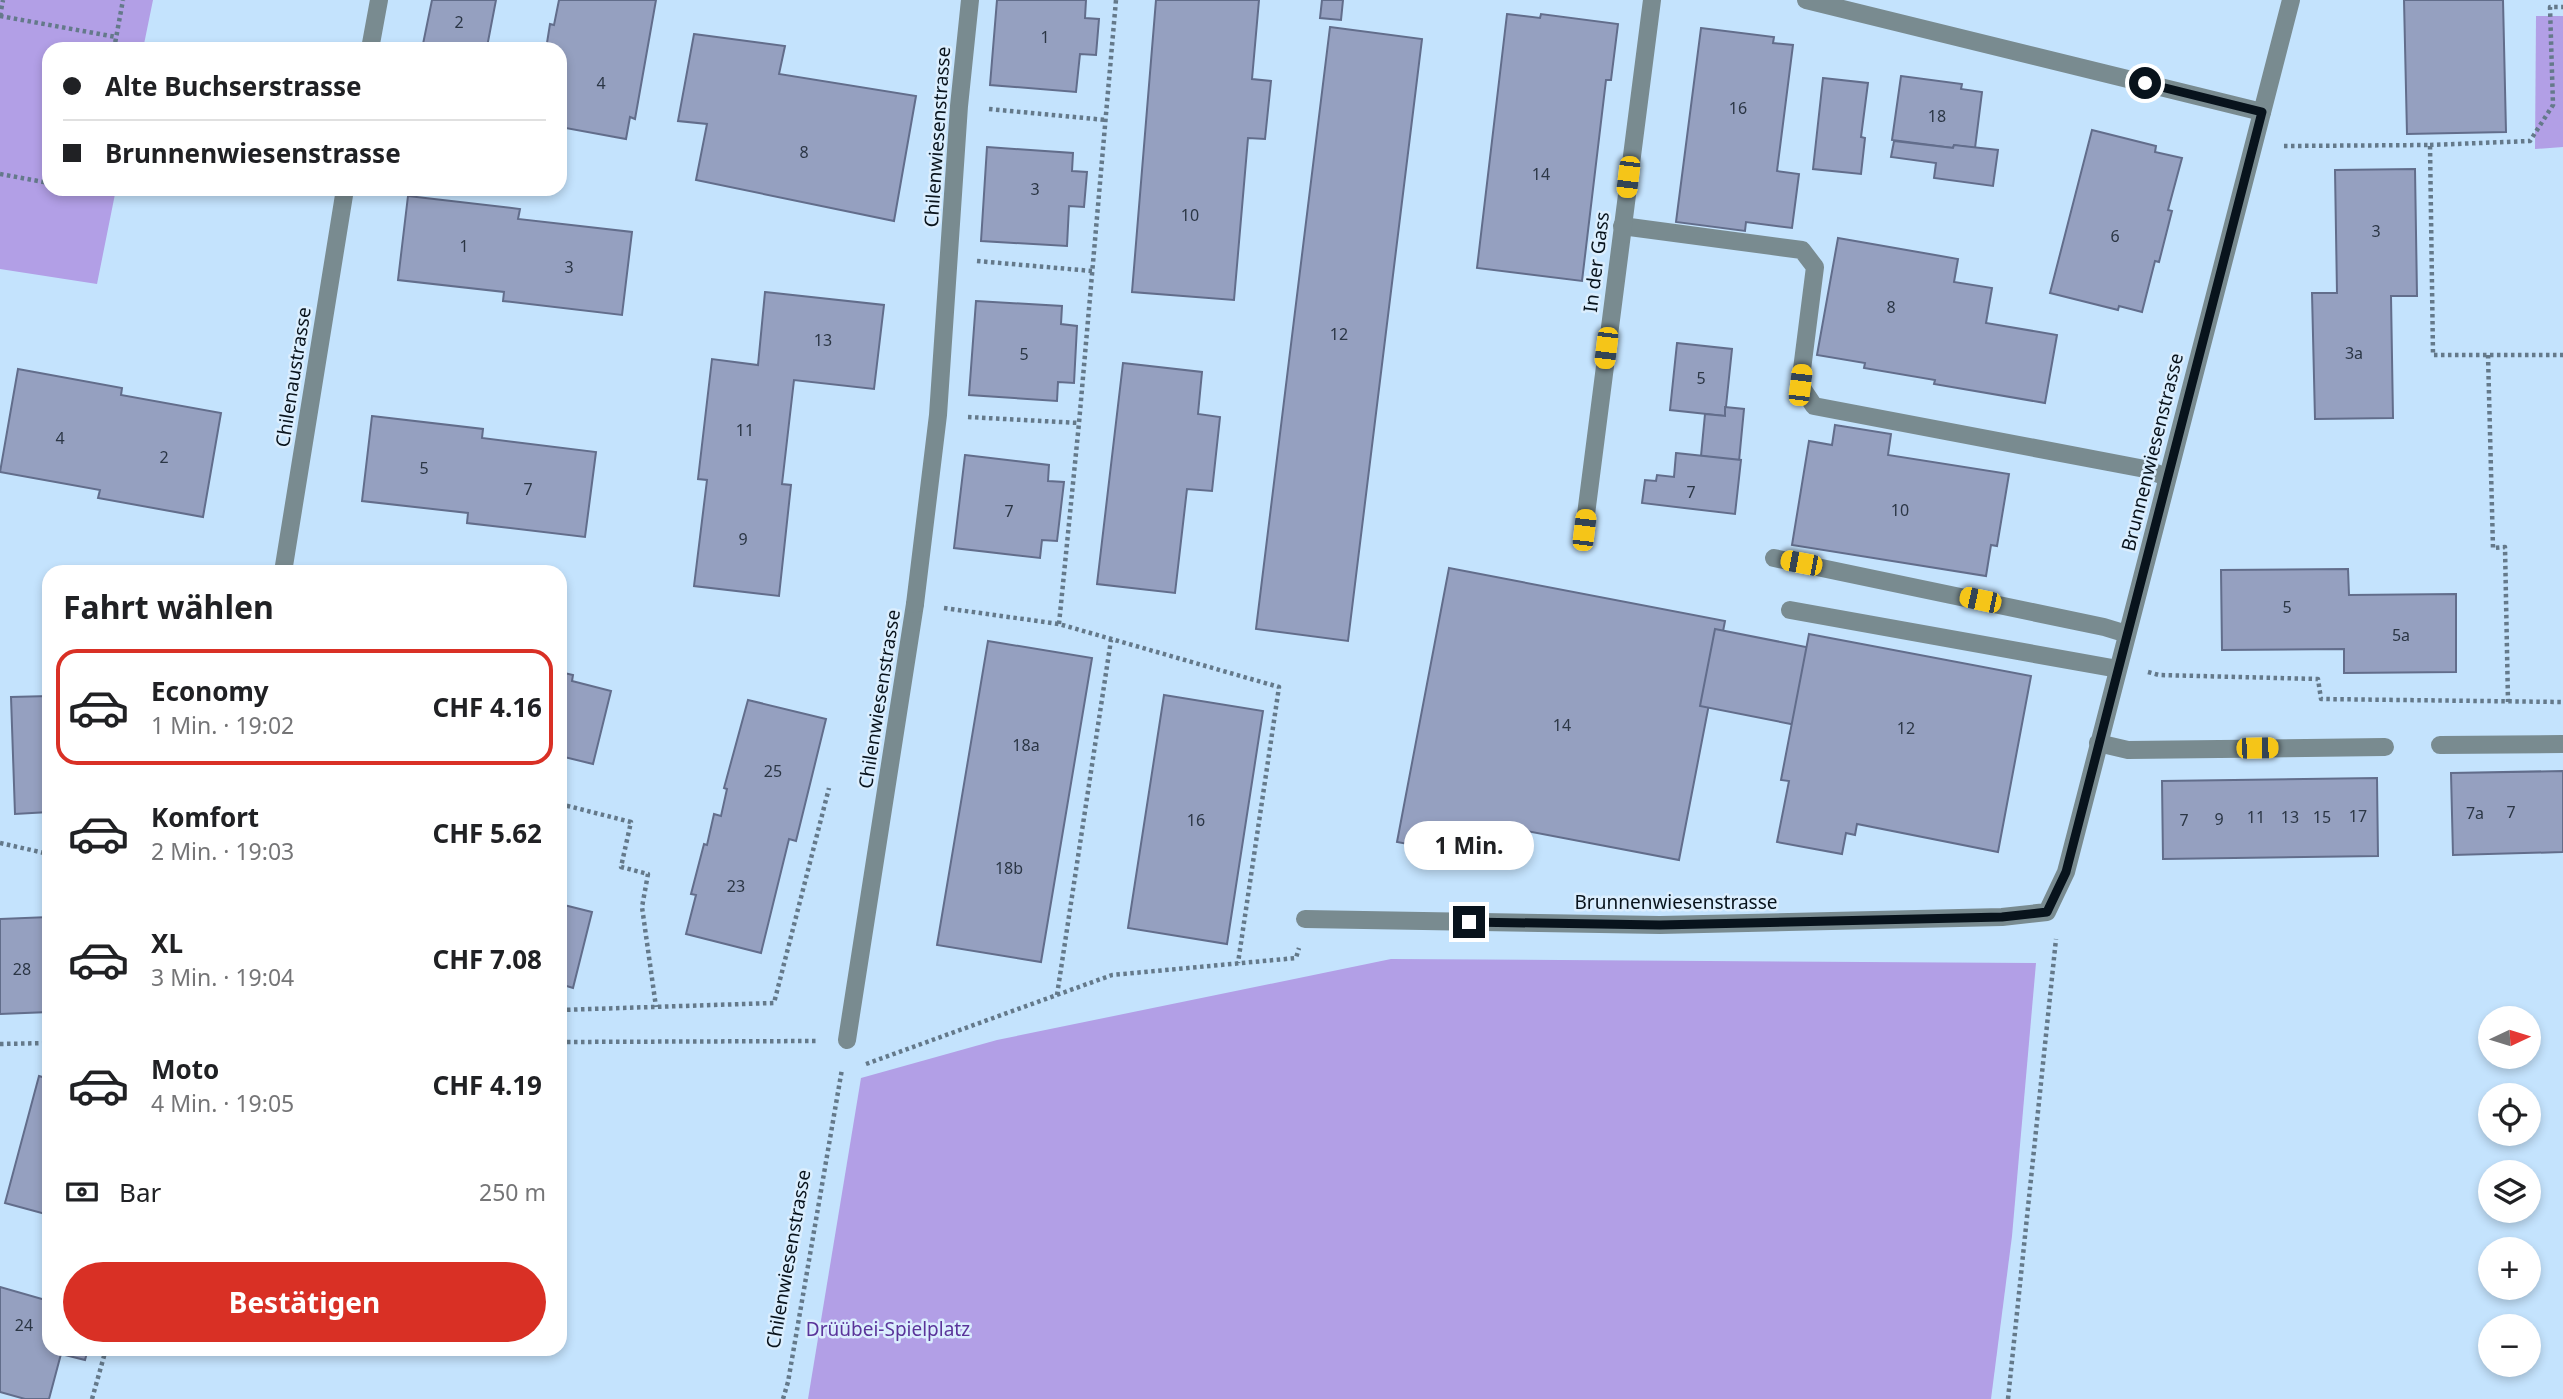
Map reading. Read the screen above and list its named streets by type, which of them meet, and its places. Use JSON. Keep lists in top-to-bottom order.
{
  "streets": {
    "street": [
      "Chilenwiesenstrasse",
      "In der Gass",
      "Chilenaustrasse",
      "Brunnenwiesenstrasse"
    ]
  },
  "parks": ["Drüübei-Spielplatz"],
  "house_numbers": [
    "2",
    "1",
    "4",
    "16",
    "18",
    "8",
    "14",
    "3",
    "10",
    "3",
    "6",
    "1",
    "3",
    "8",
    "12",
    "13",
    "3a",
    "5",
    "5",
    "11",
    "4",
    "2",
    "5",
    "7",
    "7",
    "10",
    "7",
    "9",
    "5",
    "5a",
    "14",
    "12",
    "18a",
    "25",
    "7",
    "7a",
    "17",
    "11",
    "13",
    "15",
    "9",
    "16",
    "7",
    "18b",
    "23",
    "28",
    "24"
  ],
  "north": "right",
  "page": {
    "banner": ["Alte Buchserstrasse", "Brunnenwiesenstrasse"],
    "heading": "Fahrt wählen",
    "list": [
      {
        "name": "Economy",
        "note": "1 Min. · 19:02",
        "value": "CHF 4.16"
      },
      {
        "name": "Komfort",
        "note": "2 Min. · 19:03",
        "value": "CHF 5.62"
      },
      {
        "name": "XL",
        "note": "3 Min. · 19:04",
        "value": "CHF 7.08"
      },
      {
        "name": "Moto",
        "note": "4 Min. · 19:05",
        "value": "CHF 4.19"
      }
    ],
    "bubble": "1 Min.",
    "map_buttons": ["+", "−"],
    "pay": ["Bar", "250 m"],
    "buttons": "Bestätigen"
  }
}
